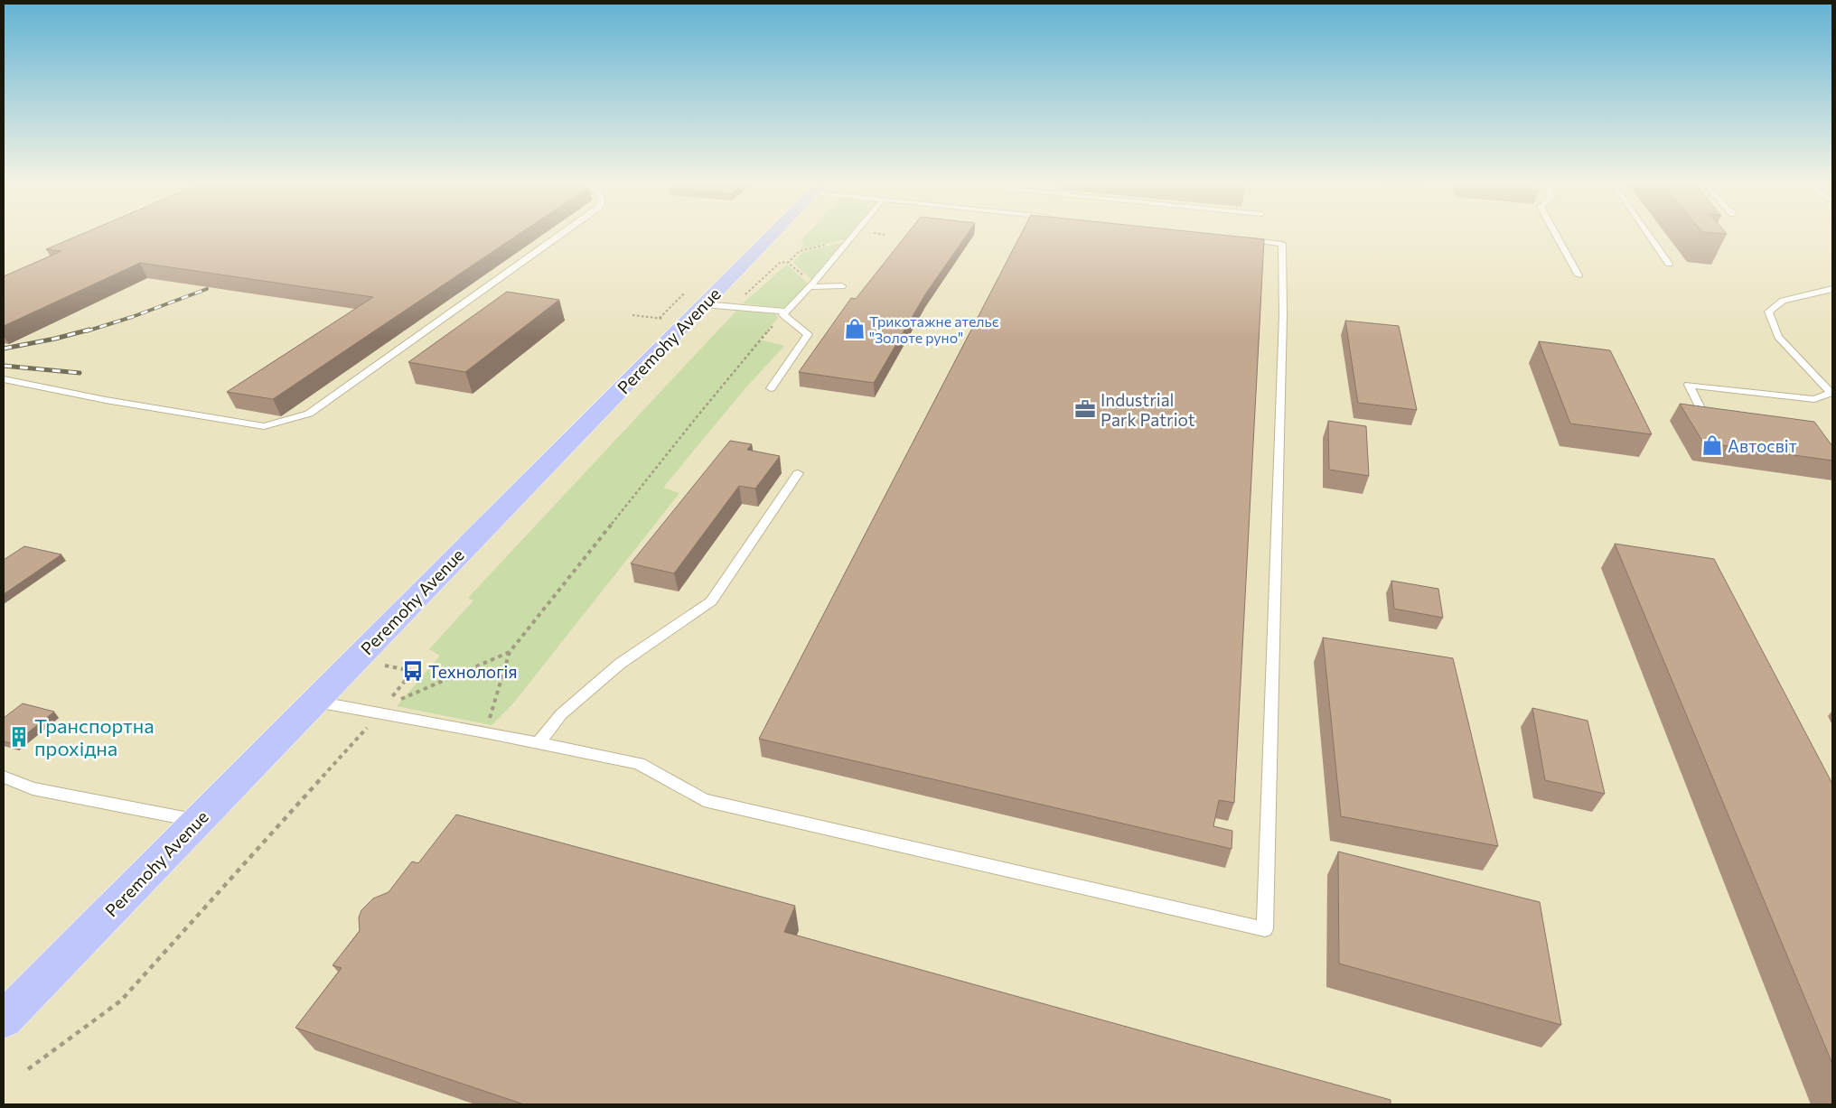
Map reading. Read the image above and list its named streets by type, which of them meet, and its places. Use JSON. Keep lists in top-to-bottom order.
{
  "streets": {
    "main road": ["Peremohy Avenue"]
  },
  "places": {
    "shop": ["Трикотажне ательє \"Золоте руно\"", "Автосвіт"],
    "office": ["Industrial Park Patriot"],
    "bus stop": ["Технологія"],
    "building": ["Транспортна прохідна"]
  }
}
